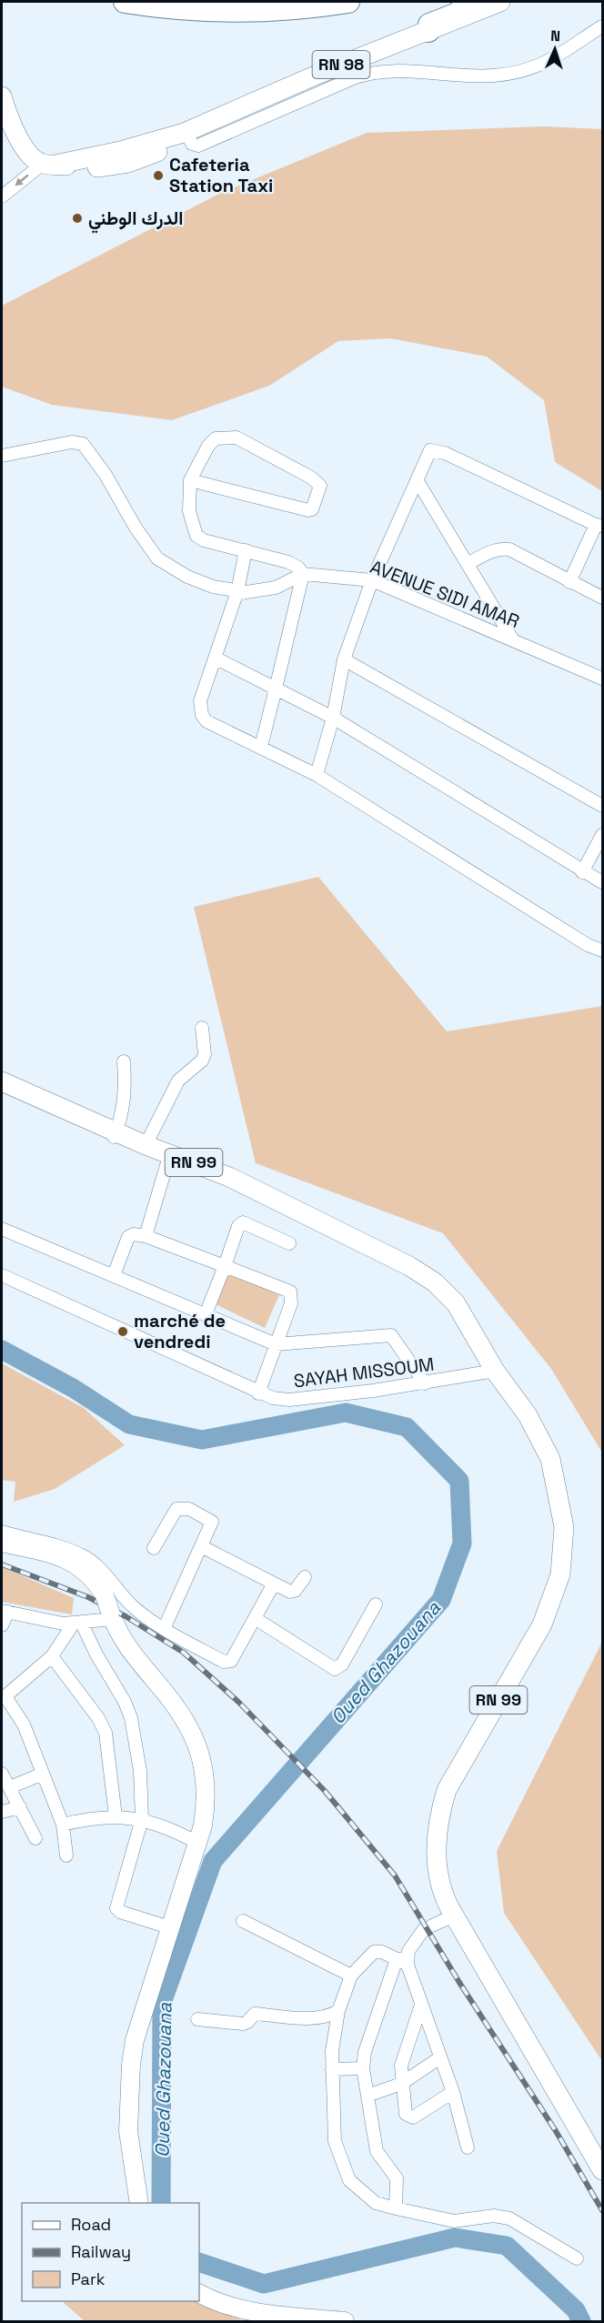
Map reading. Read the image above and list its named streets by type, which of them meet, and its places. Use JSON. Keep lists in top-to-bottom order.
{
  "streets": {
    "main road": ["RN 98", "RN 99"],
    "street": ["AVENUE SIDI AMAR", "SAYAH MISSOUM"]
  },
  "crossings": [
    ["RN 99", "SAYAH MISSOUM"]
  ],
  "water": ["Oued Ghazouana"],
  "places": ["Cafeteria Station Taxi", "الدرك الوطني", "marché de vendredi"],
  "legend": ["Road", "Railway", "Park"],
  "north": "top"
}
